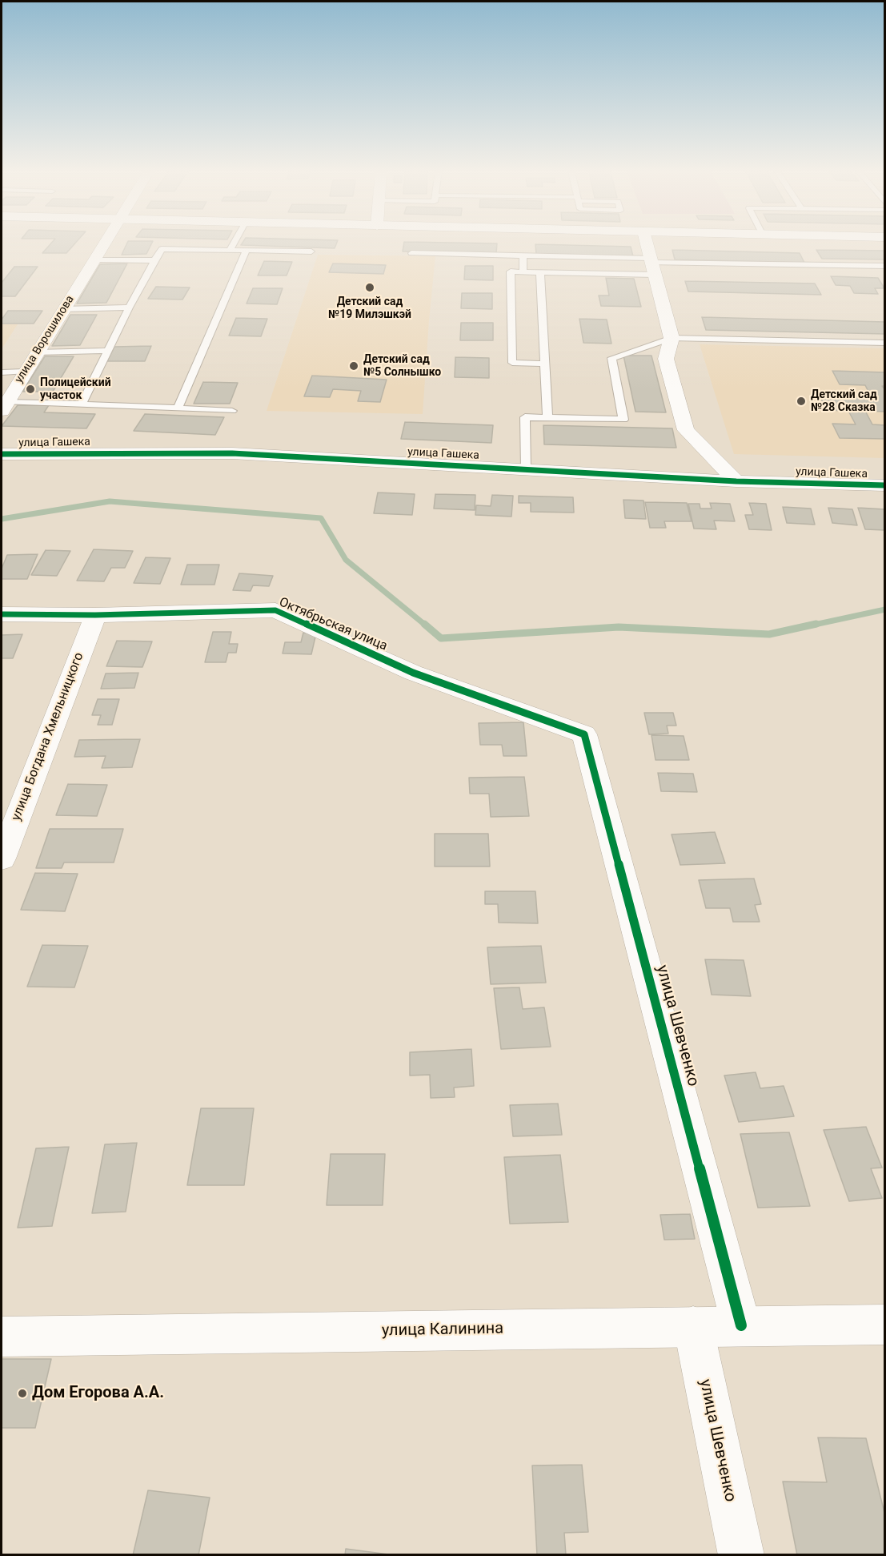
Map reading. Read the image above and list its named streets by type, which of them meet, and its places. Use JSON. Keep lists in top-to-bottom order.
{
  "streets": {
    "street": [
      "улица Ворошилова",
      "улица Гашека",
      "Октябрьская улица",
      "улица Богдана Хмельницкого",
      "улица Шевченко",
      "улица Калинина"
    ]
  },
  "crossings": [
    ["Октябрьская улица", "улица Богдана Хмельницкого"],
    ["Октябрьская улица", "улица Шевченко"],
    ["улица Шевченко", "улица Калинина"]
  ],
  "places": [
    "Детский сад №19 Милэшкэй",
    "Детский сад №5 Солнышко",
    "Полицейский участок",
    "Детский сад №28 Сказка",
    "Дом Егорова А.А."
  ]
}
